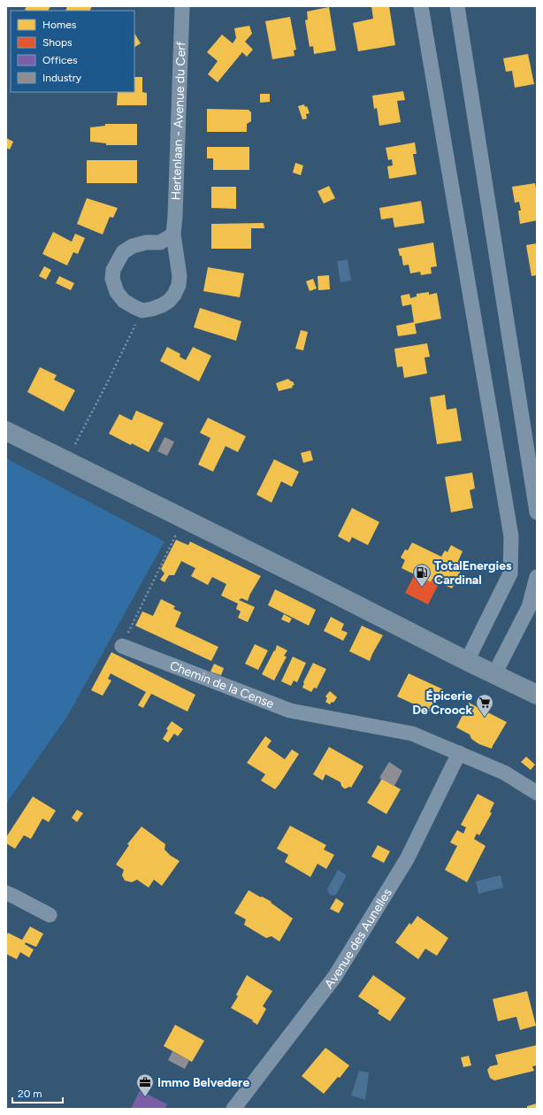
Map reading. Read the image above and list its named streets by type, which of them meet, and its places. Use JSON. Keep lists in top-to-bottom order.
{
  "streets": {
    "street": ["Hertenlaan - Avenue du Cerf", "Chemin de la Cense", "Avenue des Aunelles"]
  },
  "crossings": [
    ["Chemin de la Cense", "Avenue des Aunelles"]
  ],
  "places": {
    "fuel station": ["TotalEnergies Cardinal"],
    "supermarket": ["Épicerie De Croock"],
    "office": ["Immo Belvedere"]
  },
  "legend": [
    "Homes",
    "Shops",
    "Offices",
    "Industry"
  ],
  "scale_bar": "20 m"
}
